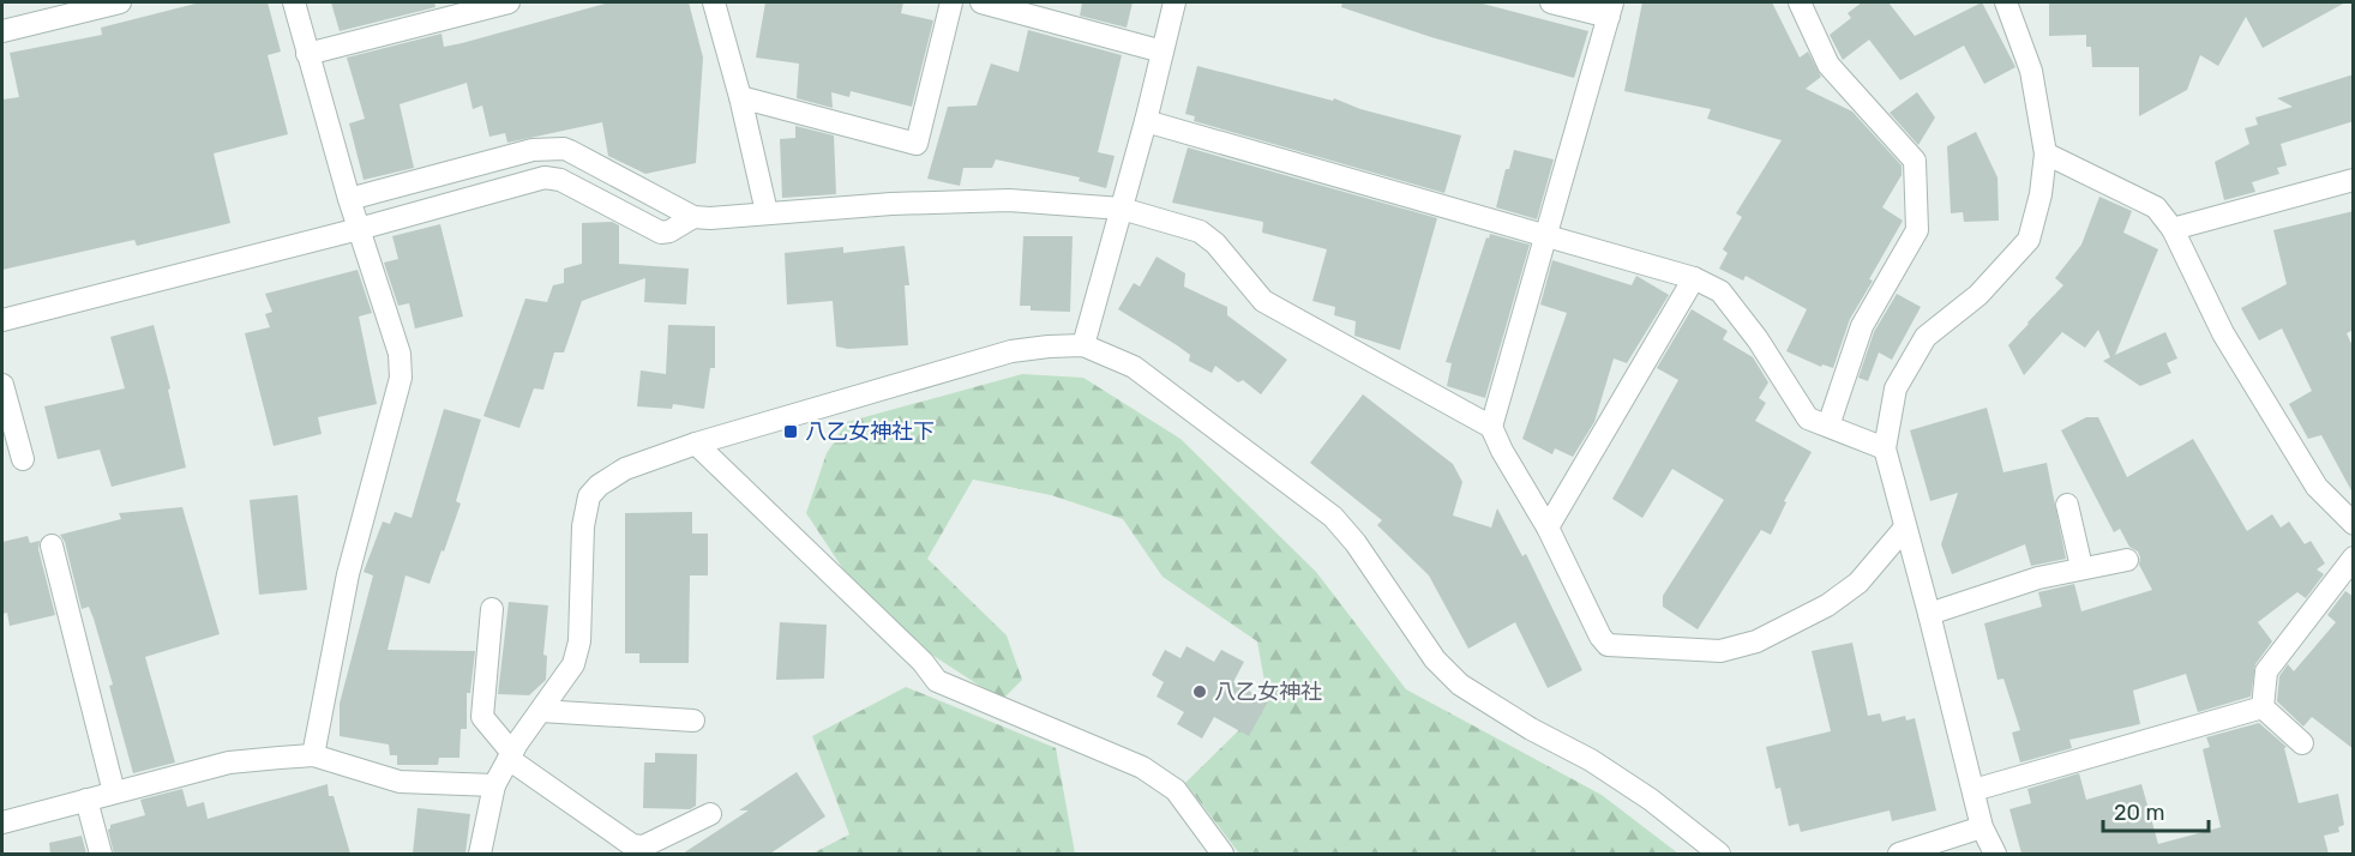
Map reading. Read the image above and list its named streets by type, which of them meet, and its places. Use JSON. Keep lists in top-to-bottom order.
{
  "places": {
    "transit": ["八乙女神社下"],
    "other": ["八乙女神社"]
  },
  "scale_bar": "20 m"
}
